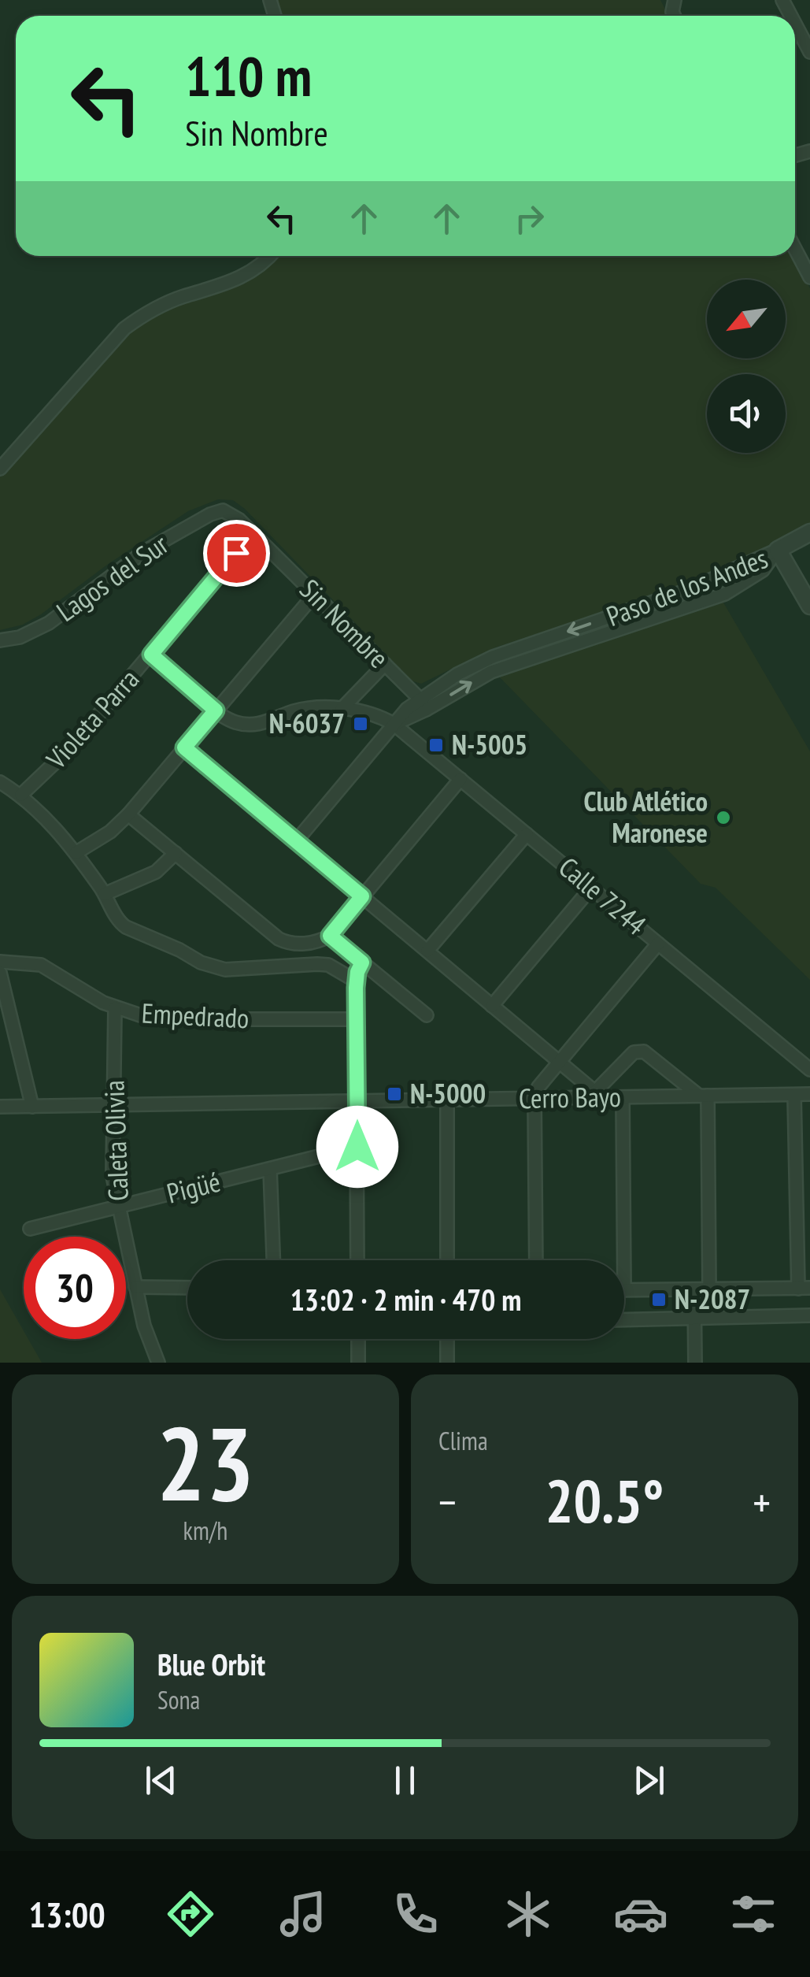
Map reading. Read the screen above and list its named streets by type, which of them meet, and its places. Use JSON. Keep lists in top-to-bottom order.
{
  "streets": {
    "street": [
      "Lagos del Sur",
      "Paso de los Andes",
      "Sin Nombre",
      "Violeta Parra",
      "Calle 7244",
      "Empedrado",
      "Cerro Bayo",
      "Caleta Olivia",
      "Pigüé"
    ]
  },
  "crossings": [
    ["Lagos del Sur", "Sin Nombre"],
    ["Paso de los Andes", "Sin Nombre"],
    ["Paso de los Andes", "Calle 7244"],
    ["Sin Nombre", "Violeta Parra"],
    ["Sin Nombre", "Calle 7244"],
    ["Empedrado", "Caleta Olivia"],
    ["Cerro Bayo", "Caleta Olivia"],
    ["Caleta Olivia", "Pigüé"]
  ],
  "places": {
    "transit": [
      "N-6037",
      "N-5005",
      "N-5000",
      "N-2087"
    ],
    "other": ["Club Atlético Maronese"]
  },
  "north": "bottom left",
  "page": {
    "turn": ["110 m", "Sin Nombre"],
    "limit": "30",
    "trip": "13:02 · 2 min · 470 m",
    "tile": [
      ["23", "km/h"],
      "Clima"
    ],
    "heat": ["−", "20.5°", "+"],
    "song": ["Blue Orbit", "Sona"],
    "tabs": "13:00"
  }
}
